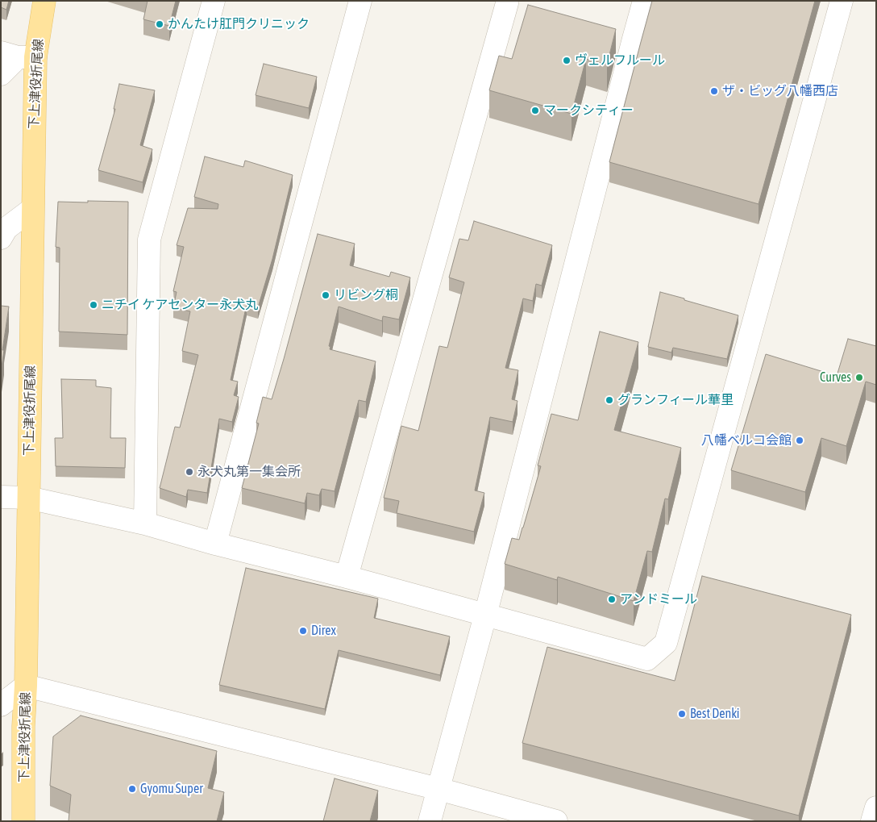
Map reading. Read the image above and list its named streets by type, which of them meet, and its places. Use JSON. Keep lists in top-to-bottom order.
{
  "streets": {
    "main road": ["下上津役折尾線"]
  },
  "places": [
    "かんたけ肛門クリニック",
    "ヴェルフルール",
    "ザ・ビッグ八幡西店",
    "マークシティー",
    "リビング桐",
    "ニチイ ケアセンター永犬丸",
    "Curves",
    "グランフィール華里",
    "八幡ベルコ会館",
    "永犬丸第一集会所",
    "アンドミール",
    "Direx",
    "Best Denki",
    "Gyomu Super"
  ]
}
